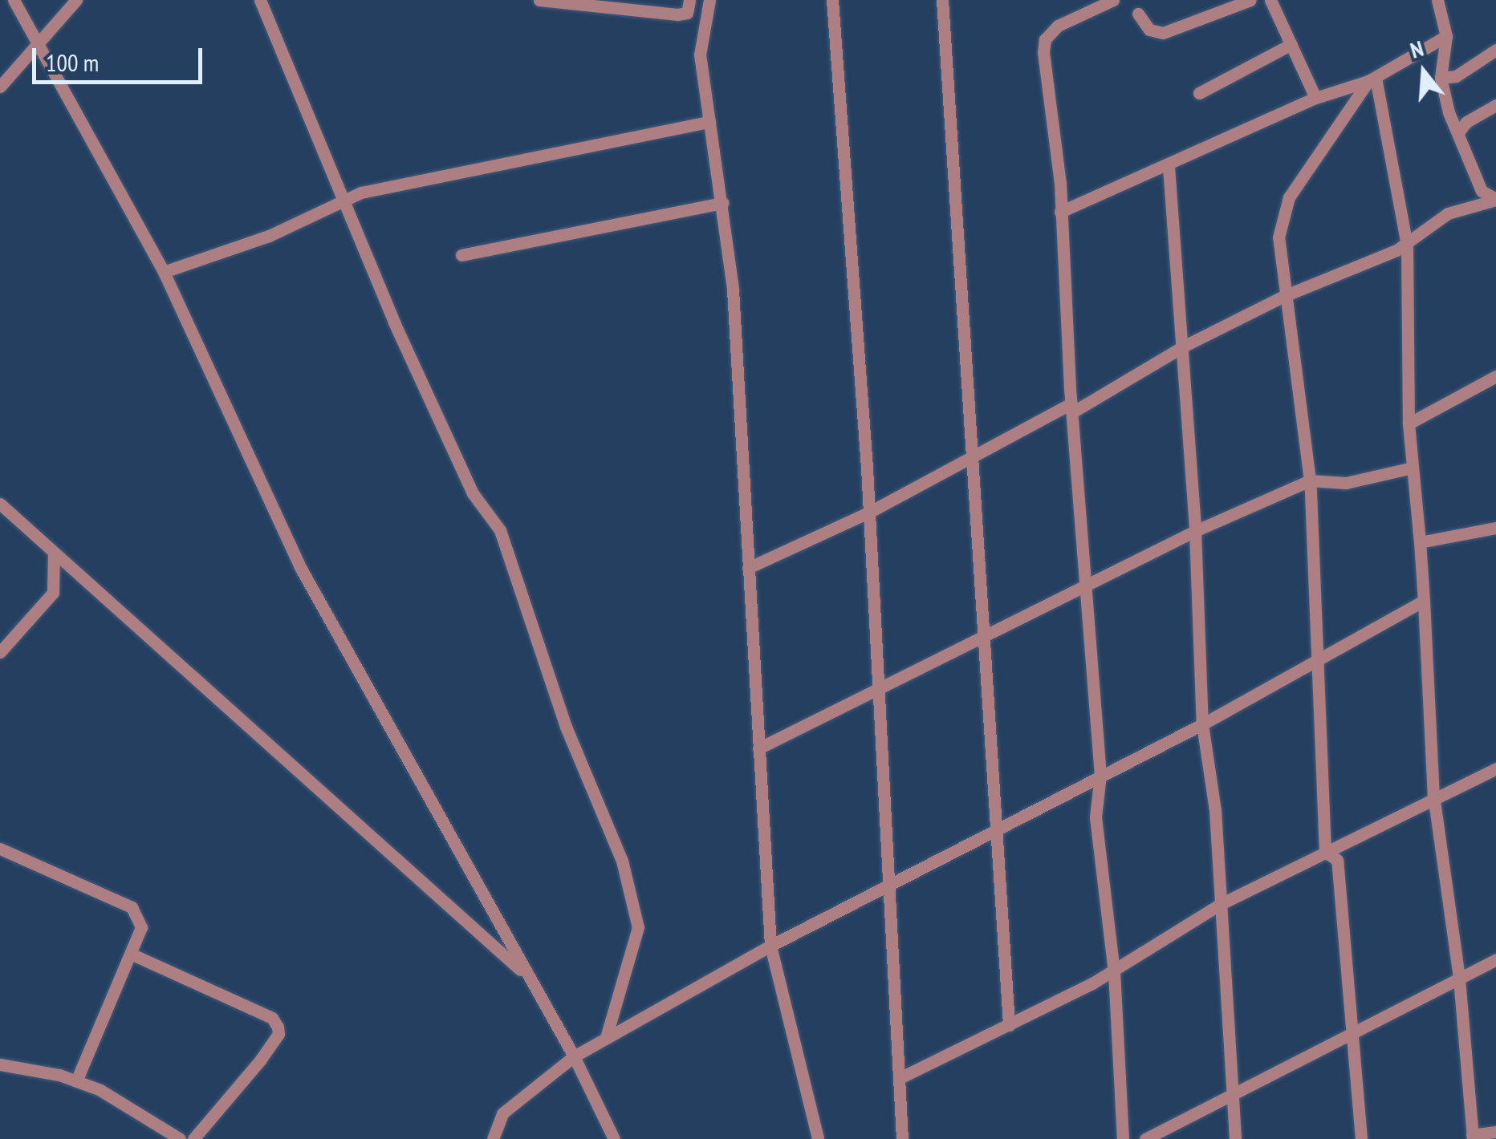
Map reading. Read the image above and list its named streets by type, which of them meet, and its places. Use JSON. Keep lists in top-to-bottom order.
{
  "scale_bar": "100 m",
  "north": "top"
}
